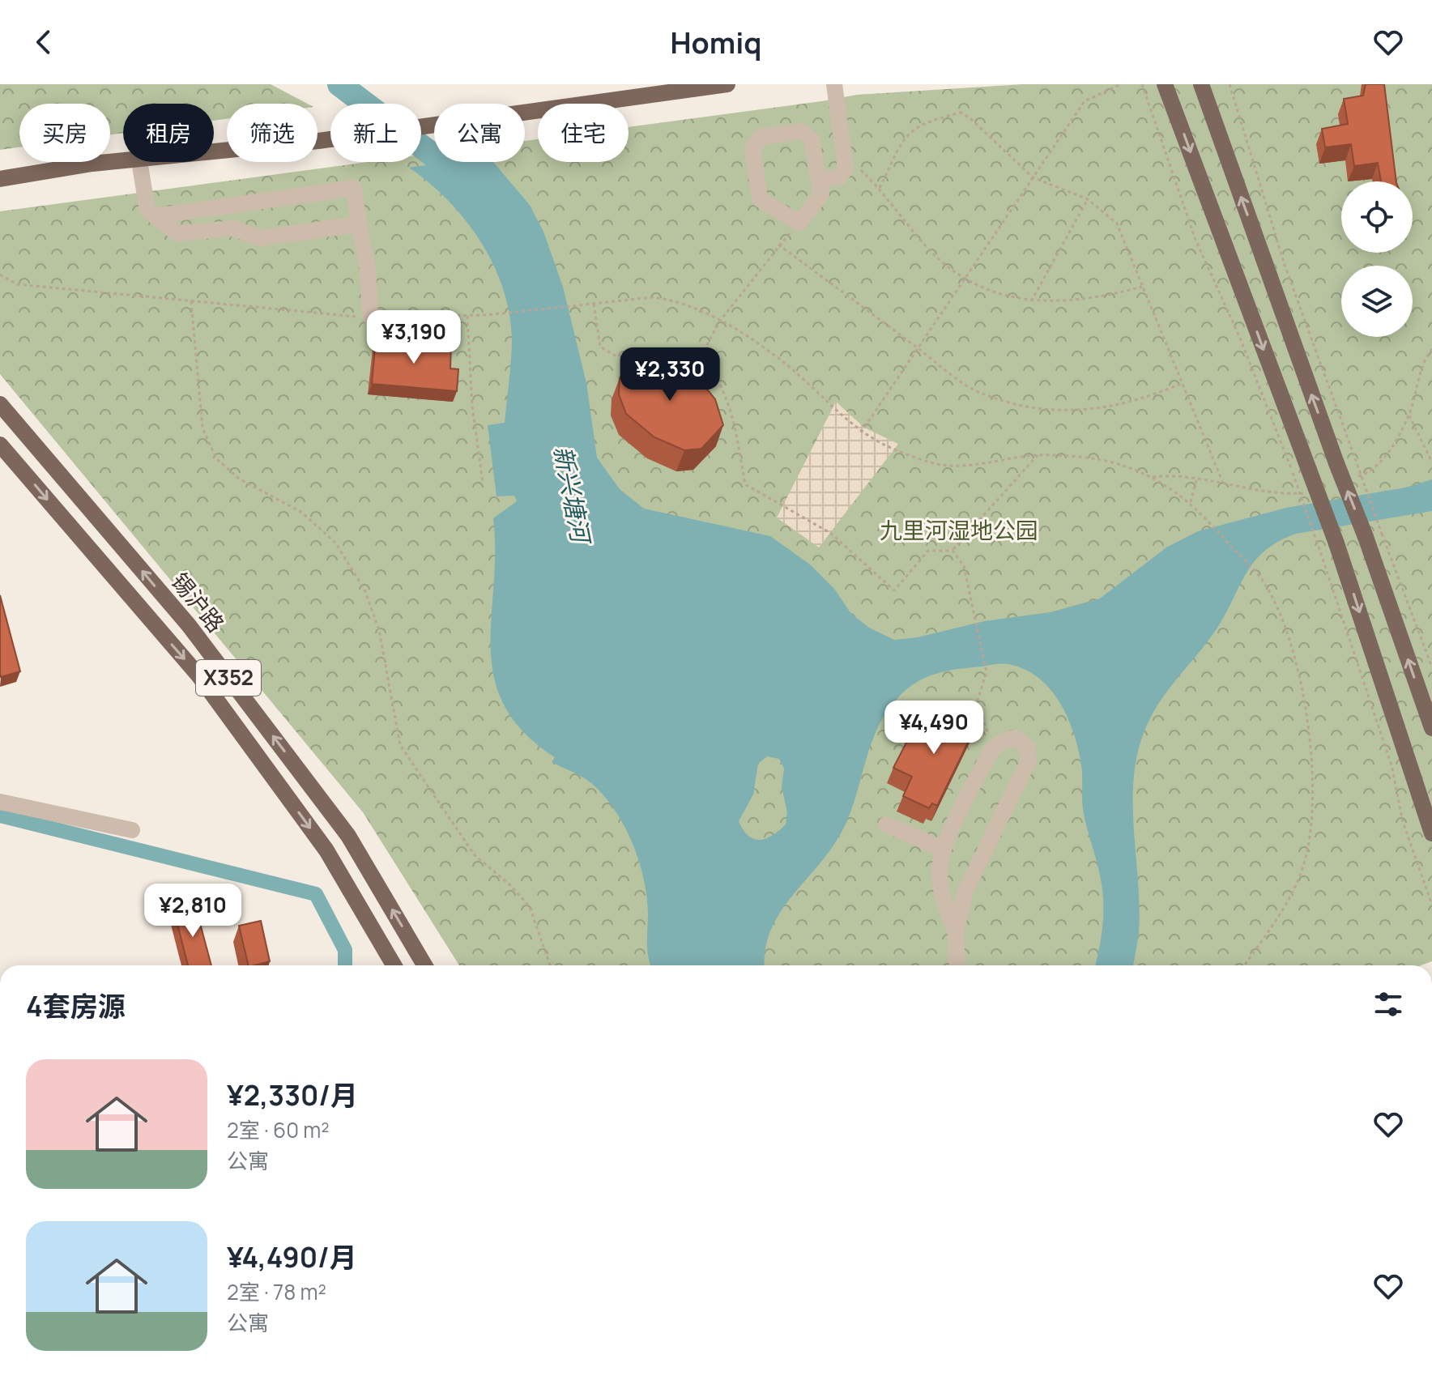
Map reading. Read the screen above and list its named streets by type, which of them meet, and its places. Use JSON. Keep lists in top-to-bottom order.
{
  "streets": {
    "main road": ["锡沪路", "X352"]
  },
  "water": ["新兴塘河"],
  "parks": ["九里河湿地公园"],
  "page": {
    "header": "Homiq",
    "chip": [
      "买房",
      "租房",
      "筛选",
      "新上",
      "公寓",
      "住宅"
    ],
    "price": [
      "¥3,190",
      "¥2,330",
      "¥4,490",
      "¥2,810"
    ],
    "heading": "4套房源",
    "list": [
      {
        "name": "¥2,330/月",
        "note": "2室 · 60 m² · 公寓"
      },
      {
        "name": "¥4,490/月",
        "note": "2室 · 78 m² · 公寓"
      }
    ]
  }
}
